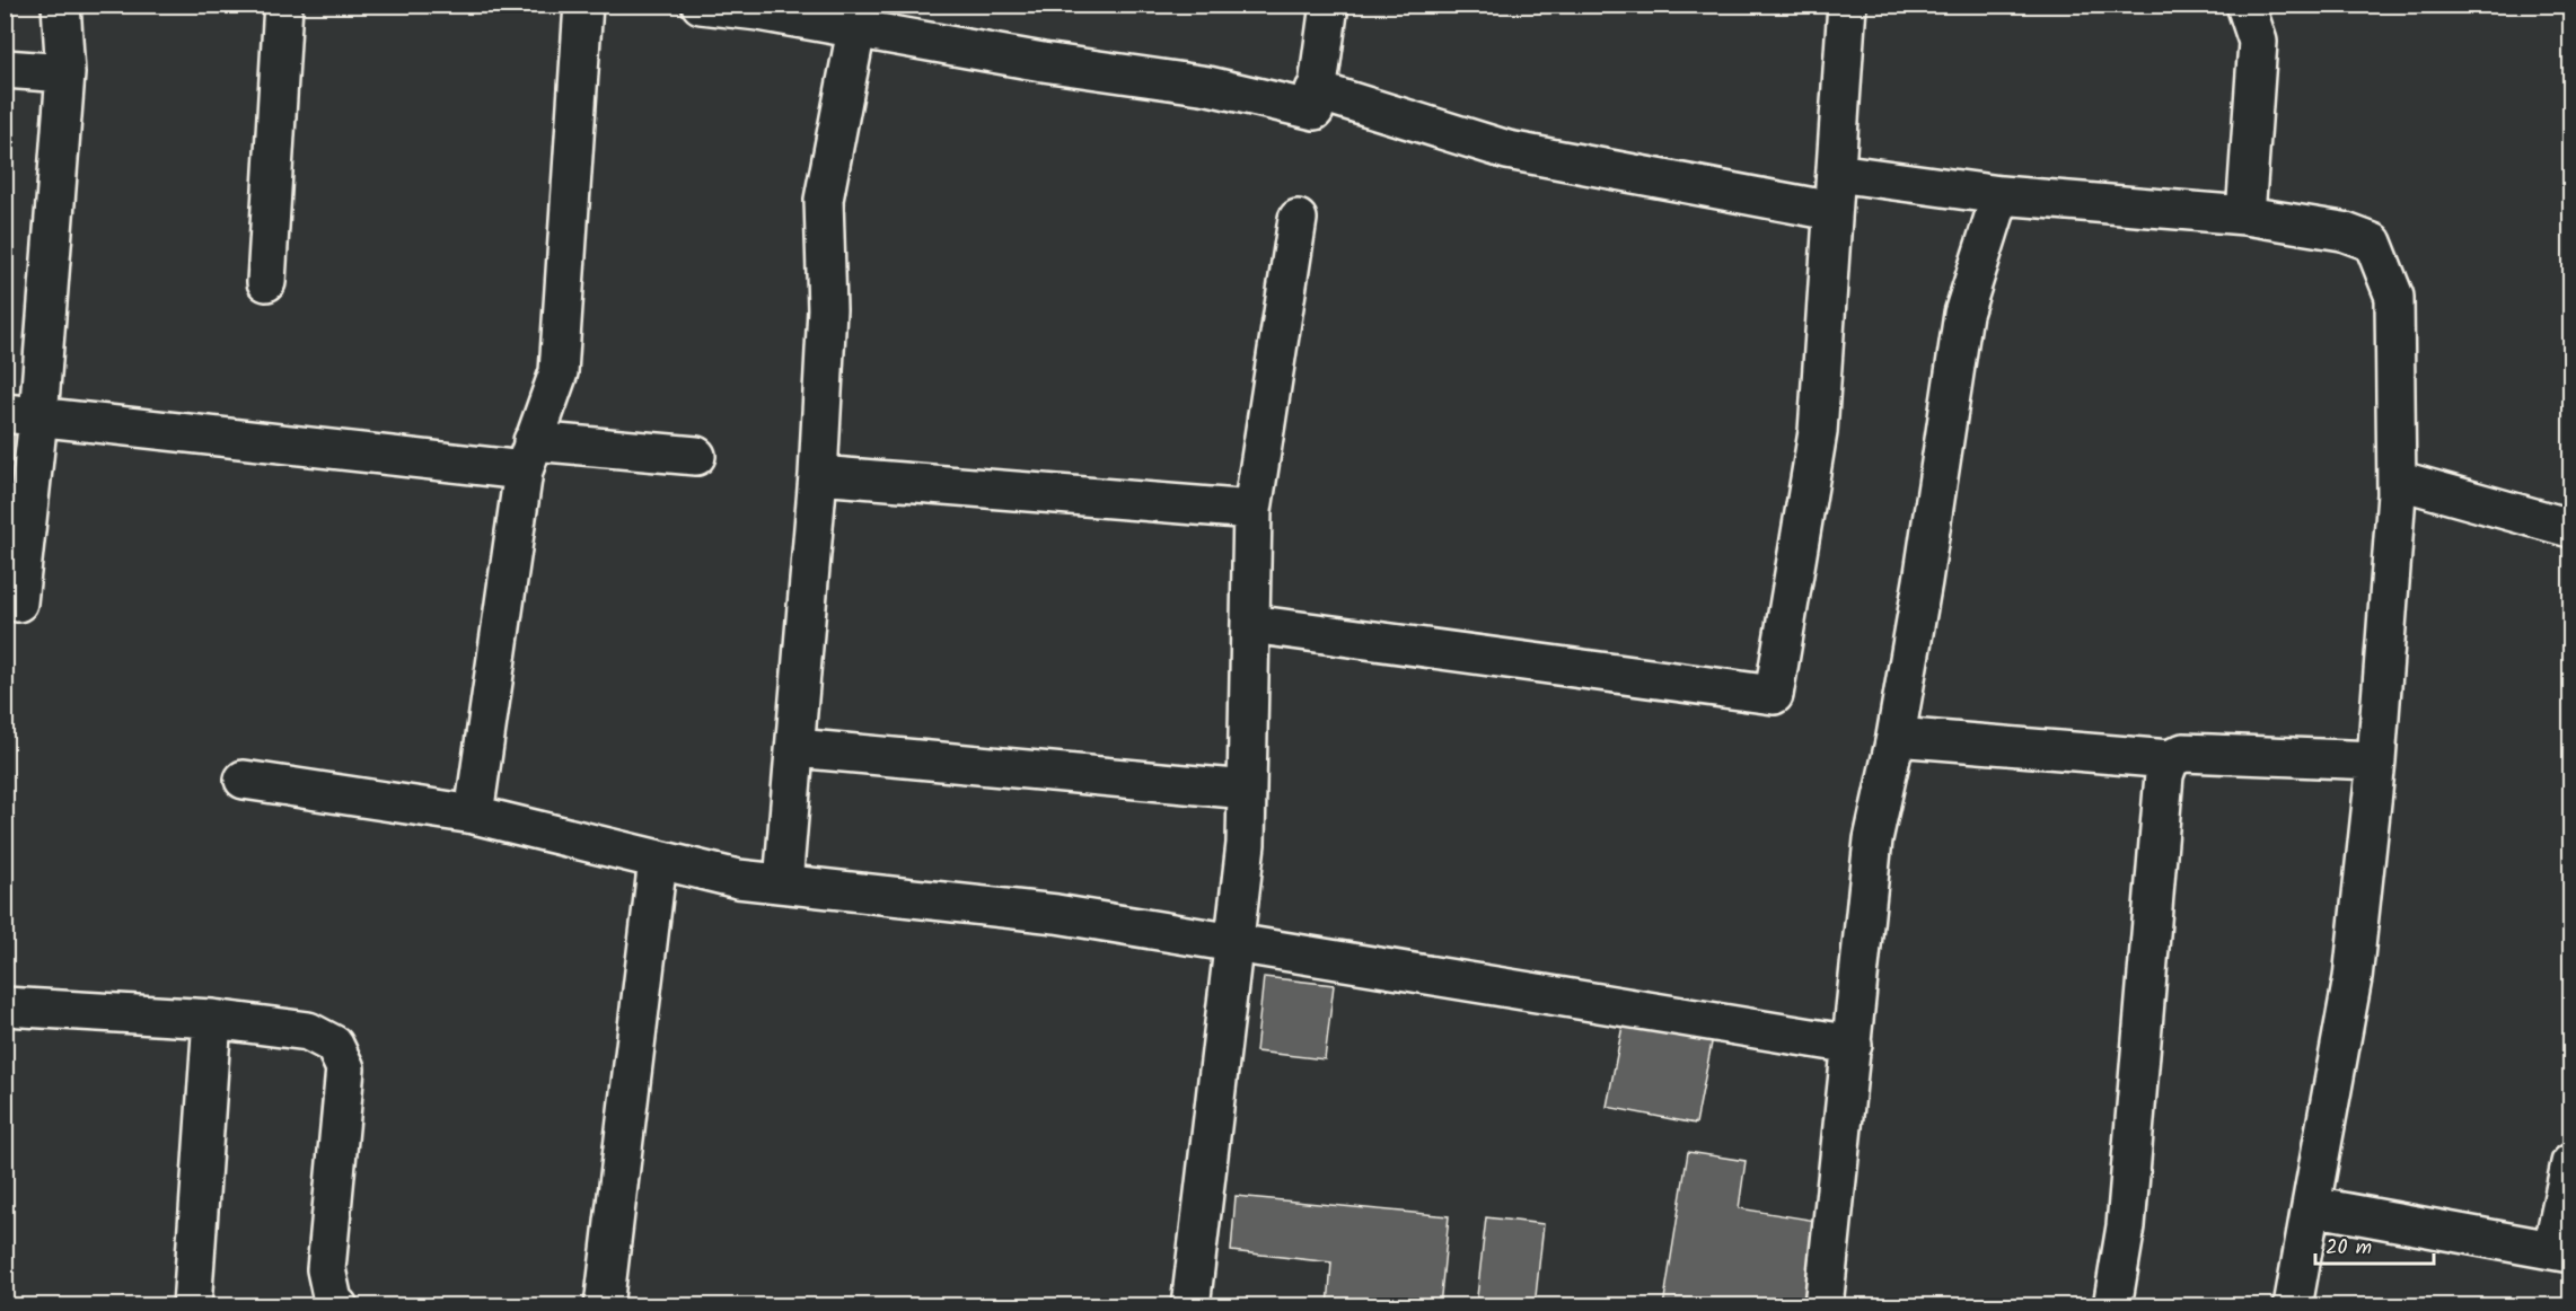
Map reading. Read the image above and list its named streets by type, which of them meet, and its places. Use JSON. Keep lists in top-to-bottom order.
{
  "scale_bar": "20 m"
}
